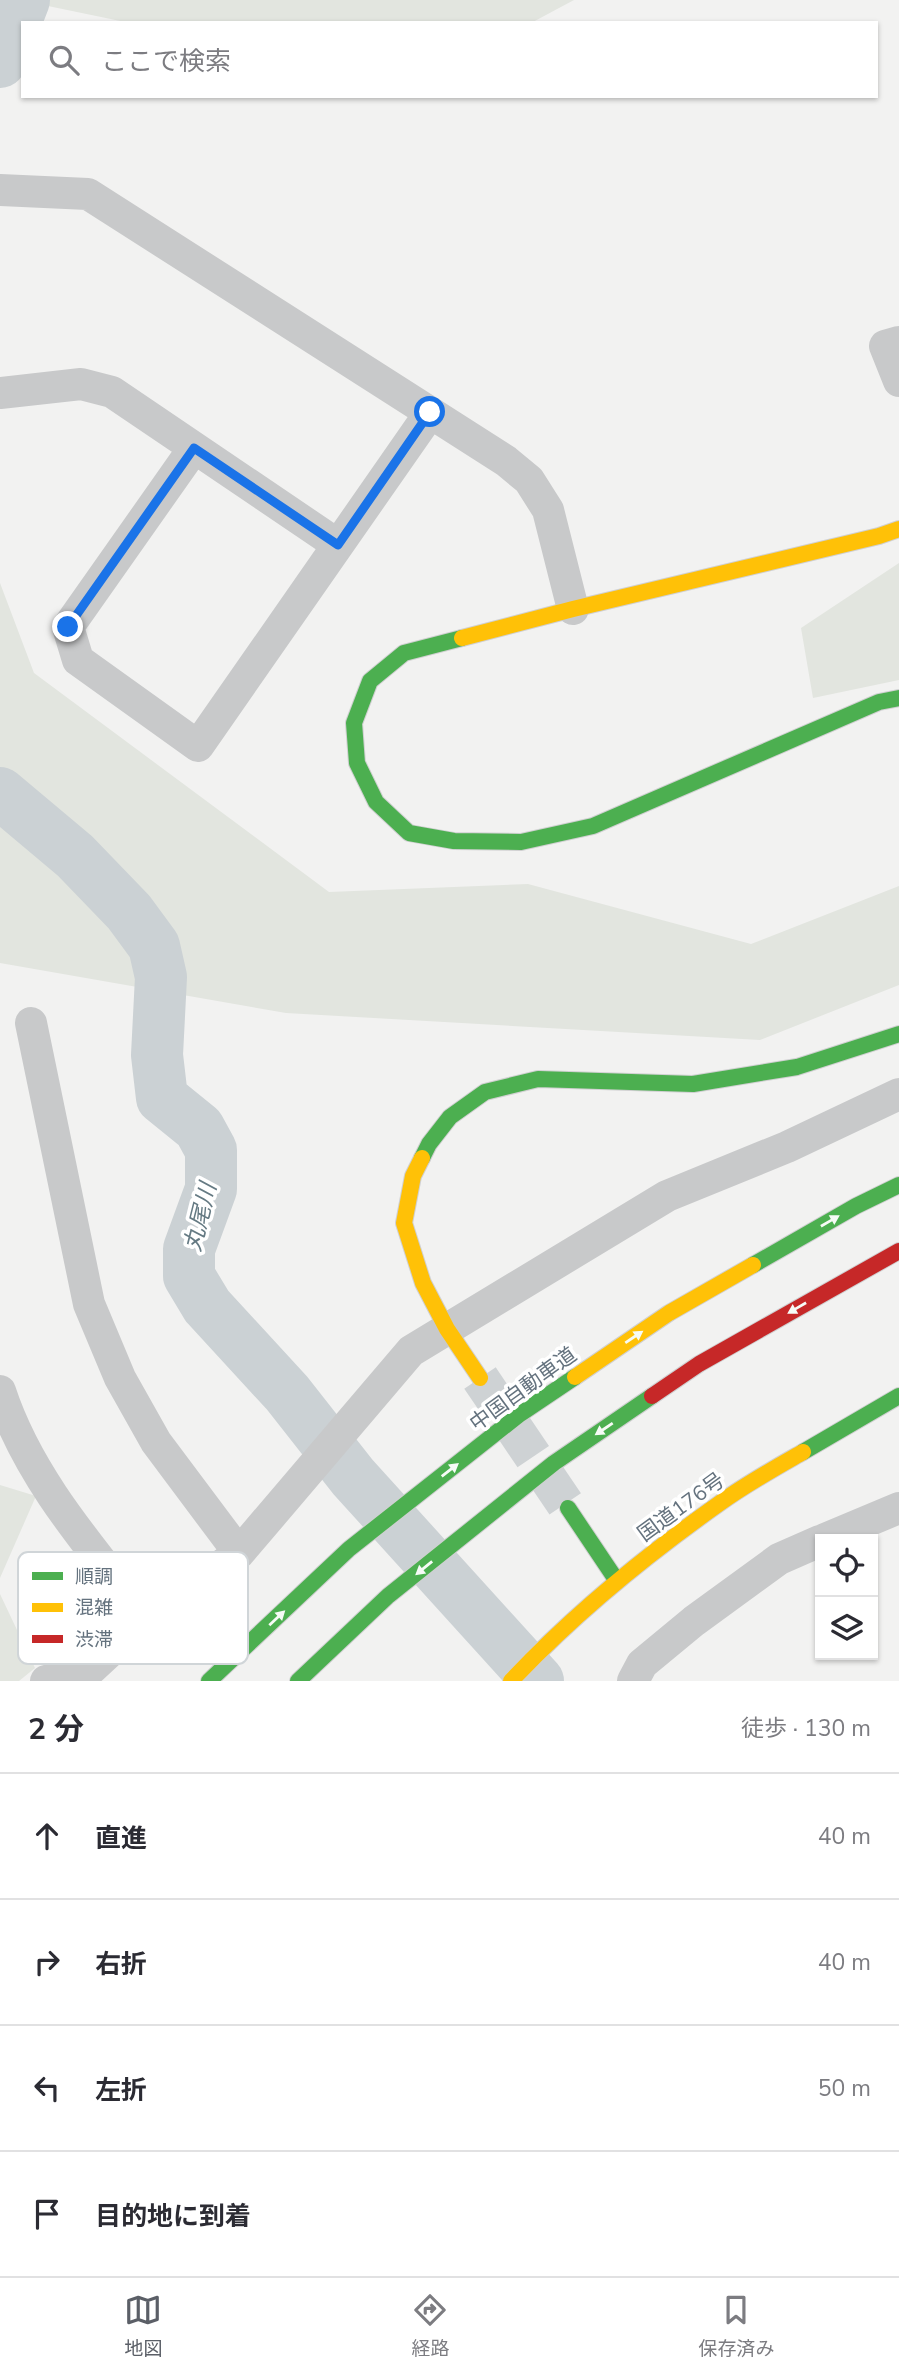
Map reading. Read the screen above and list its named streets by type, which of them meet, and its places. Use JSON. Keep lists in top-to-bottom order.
{
  "streets": {
    "main road": ["中国自動車道", "国道176号"]
  },
  "water": ["丸尾川"],
  "legend": ["順調", "混雑", "渋滞"],
  "page": {
    "search": "ここで検索",
    "heading": ["2 分", "徒歩 · 130 m"],
    "list": [
      ["直進", "40 m"],
      ["右折", "40 m"],
      ["左折", "50 m"],
      "目的地に到着"
    ],
    "nav": ["地図", "経路", "保存済み"]
  }
}
